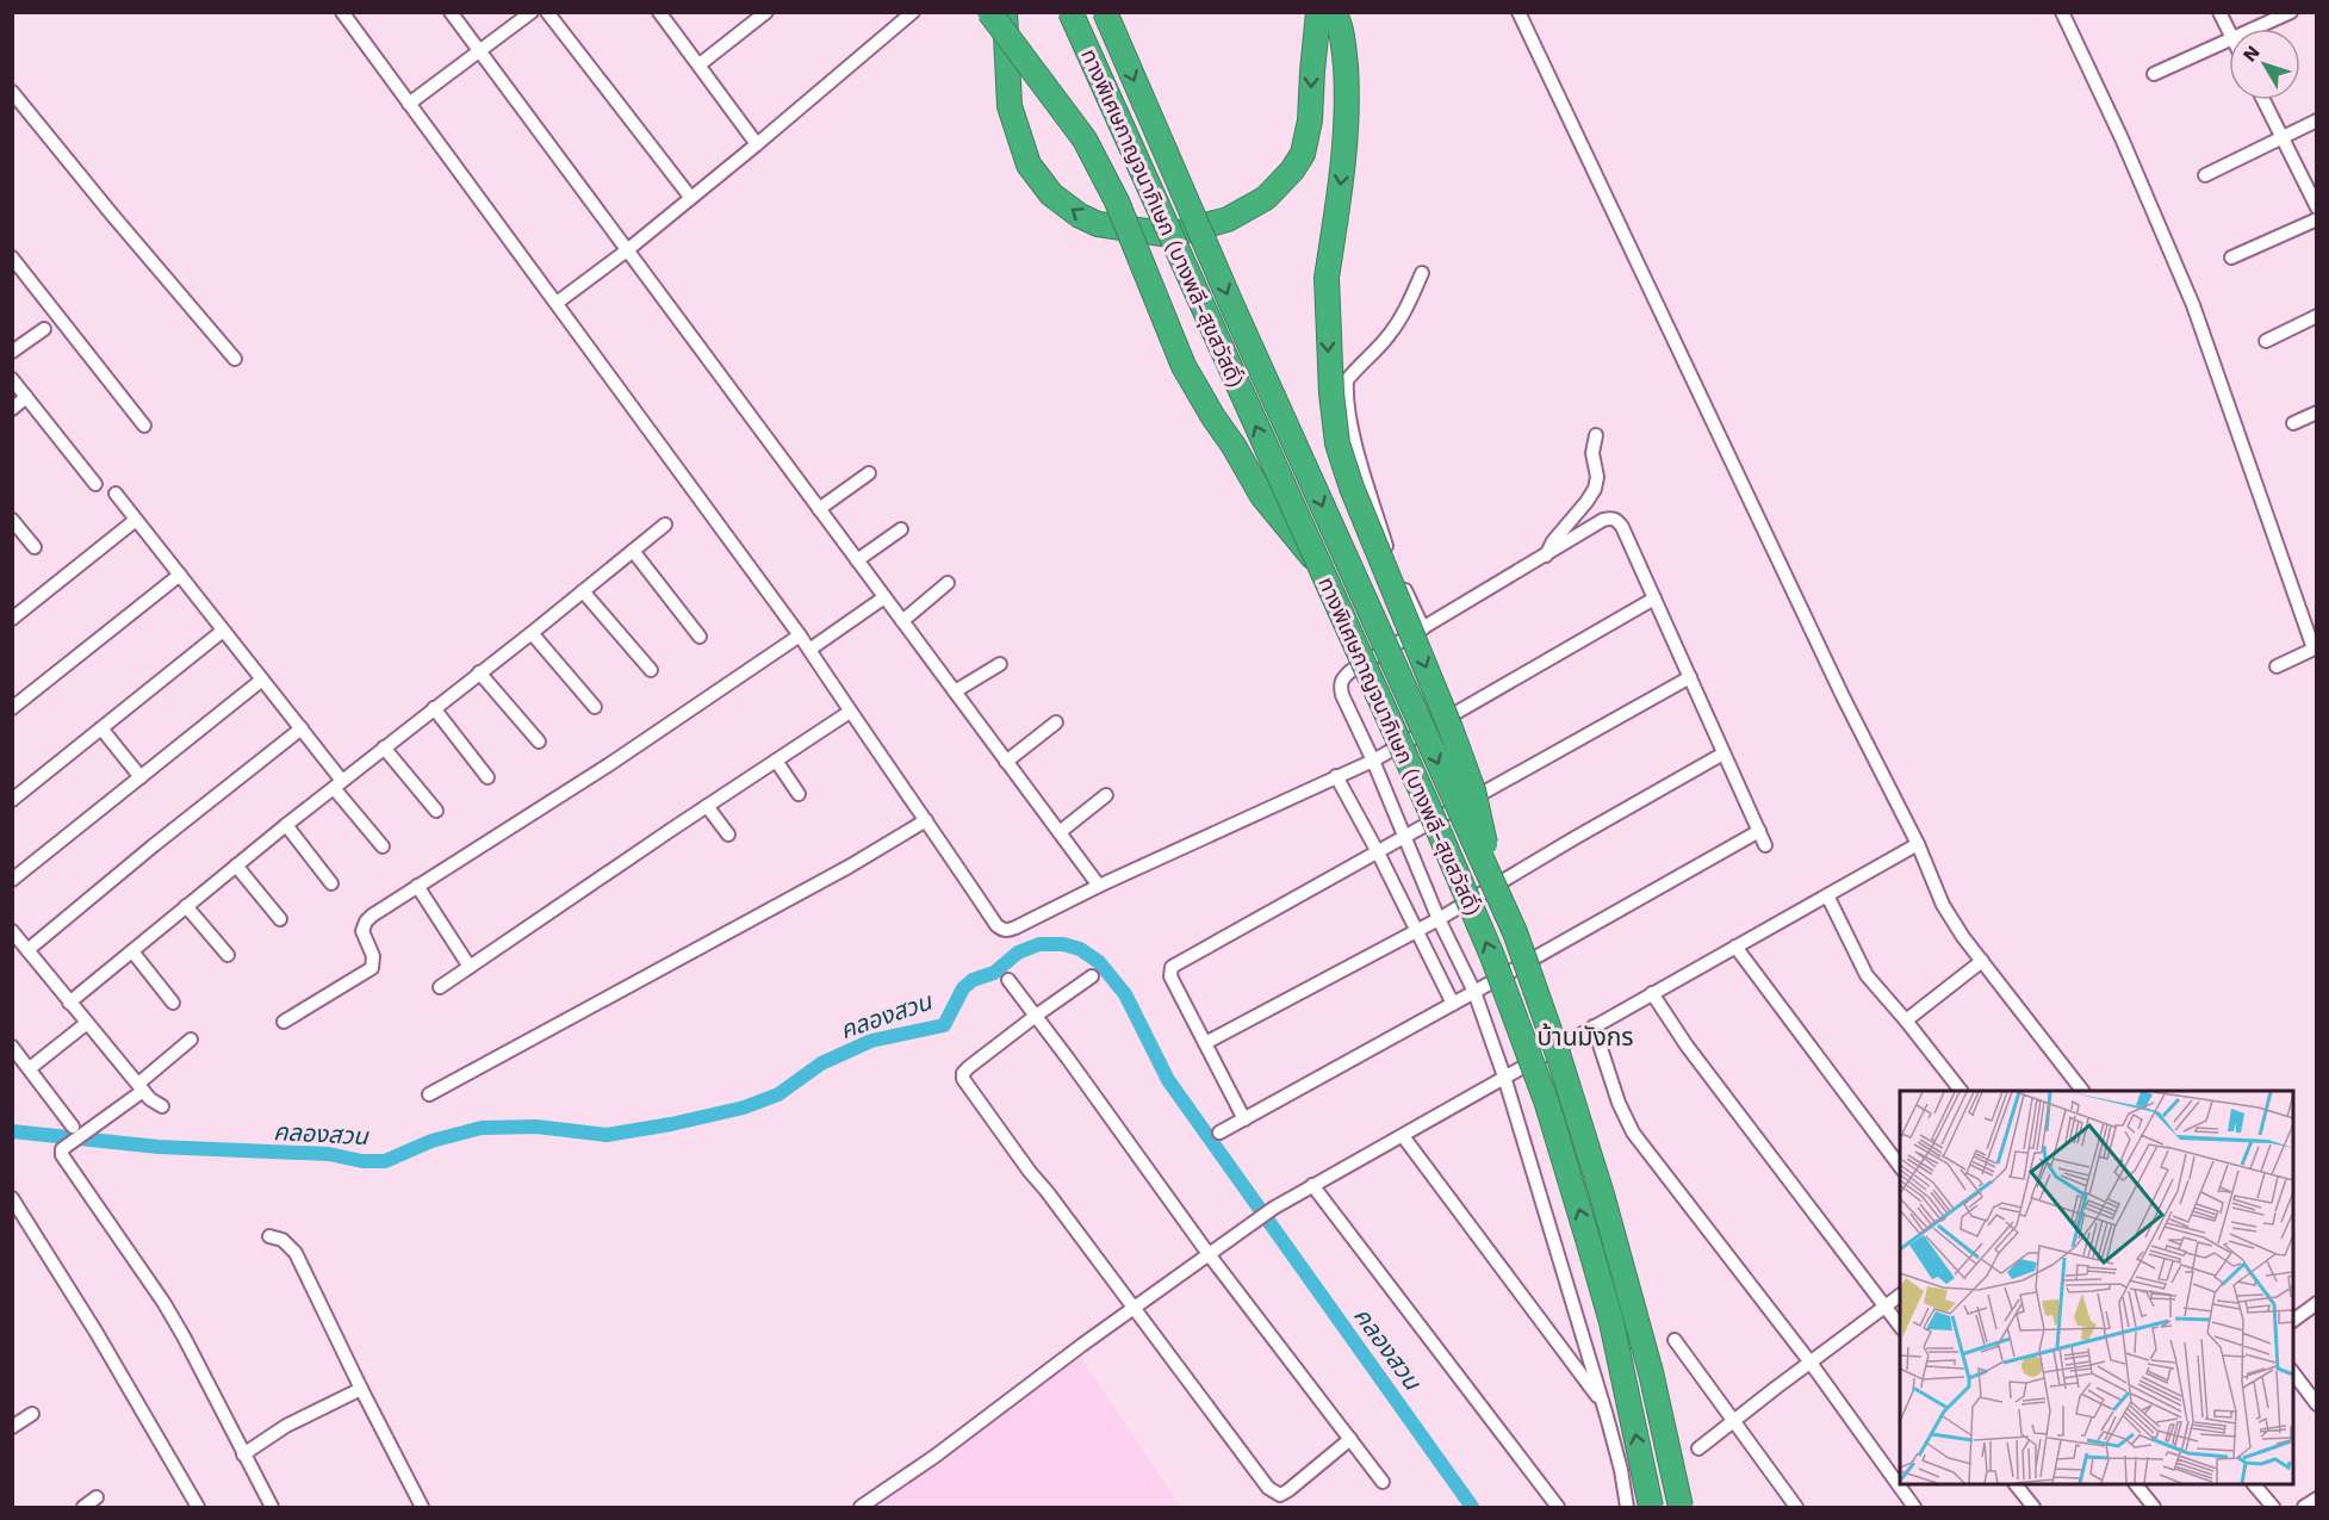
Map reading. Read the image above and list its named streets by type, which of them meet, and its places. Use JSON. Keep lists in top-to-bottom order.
{
  "streets": {
    "highway": ["ทางพิเศษกาญจนาภิเษก (บางพลี-สุขสวัสดิ์)"]
  },
  "districts": ["บ้านมังกร"],
  "water": ["คลองสวน"],
  "north": "top left"
}
